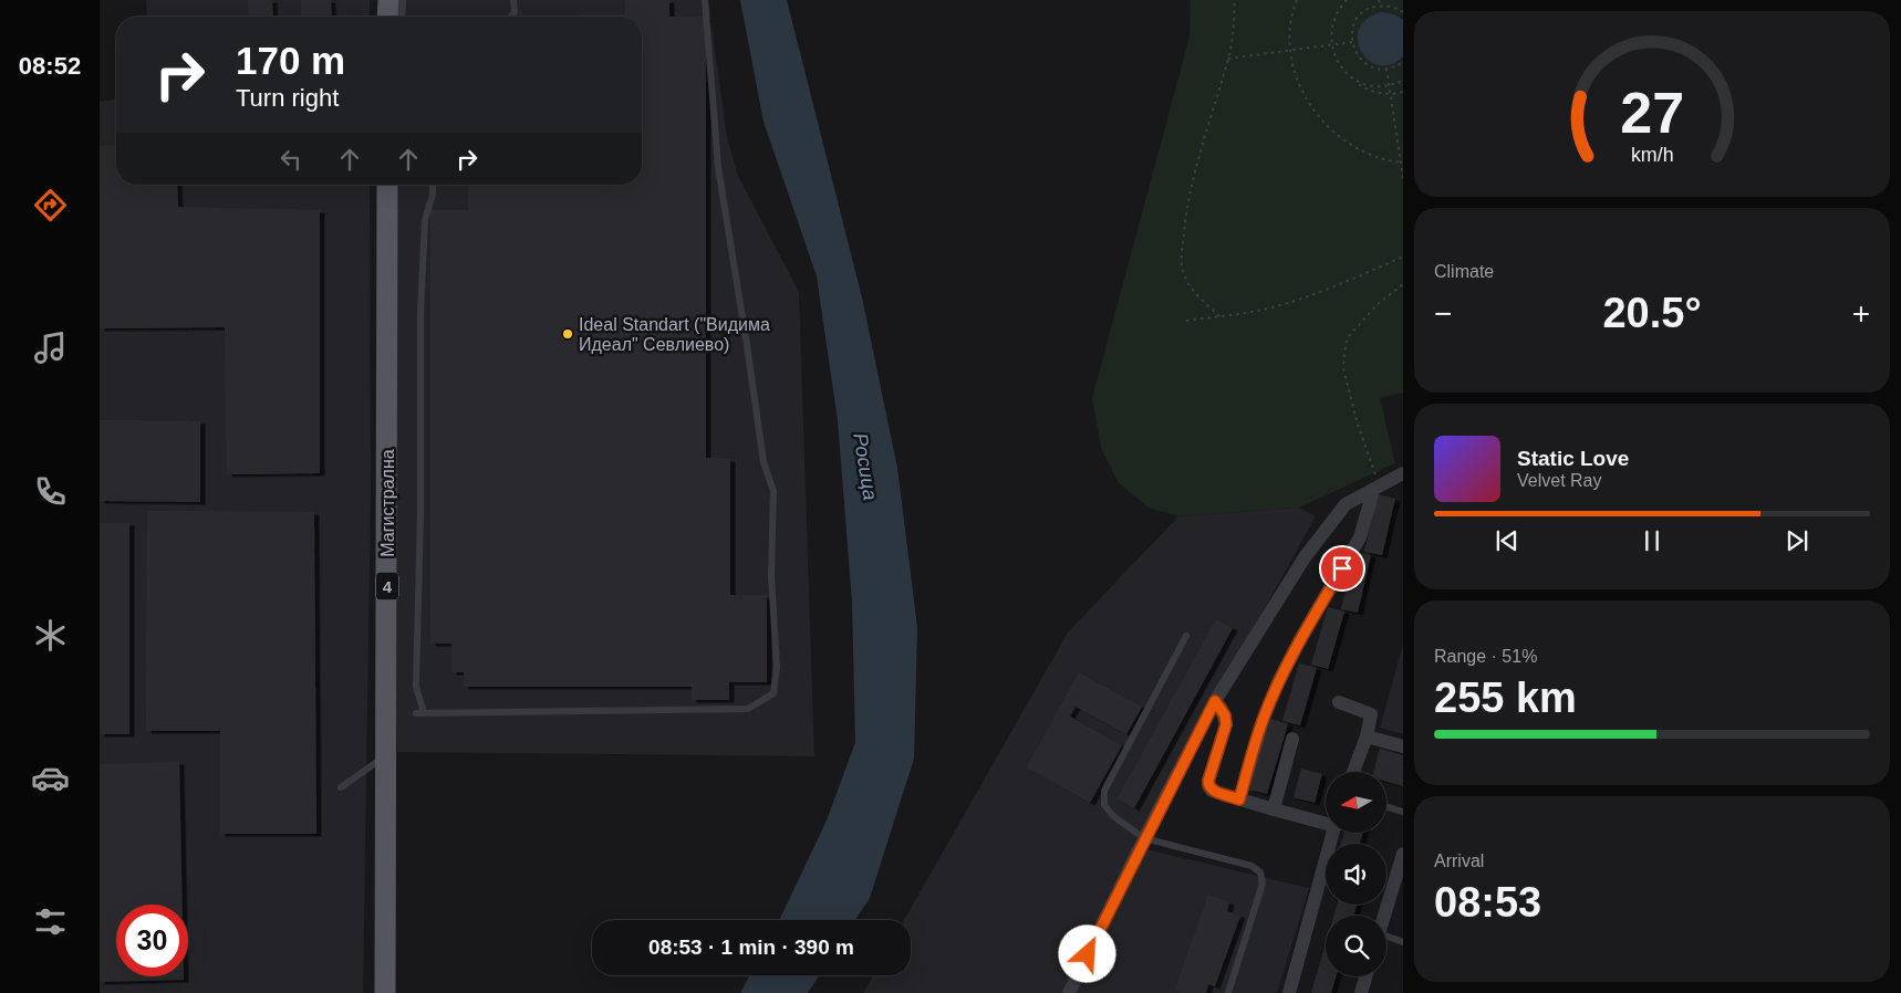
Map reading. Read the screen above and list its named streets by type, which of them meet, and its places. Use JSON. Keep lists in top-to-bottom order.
{
  "streets": {
    "main road": ["Магистрална", "4"]
  },
  "water": ["Росица"],
  "places": ["Ideal Standart (\"Видима Идеал\" Севлиево)"],
  "north": "left",
  "page": {
    "tabs": "08:52",
    "turn": ["170 m", "Turn right"],
    "tile": [
      "Climate",
      ["Range · 51%", "255 km"],
      ["Arrival", "08:53"]
    ],
    "heat": ["−", "20.5°", "+"],
    "song": ["Static Love", "Velvet Ray"],
    "limit": "30",
    "trip": "08:53 · 1 min · 390 m",
    "gauge": ["27", "km/h"]
  }
}
